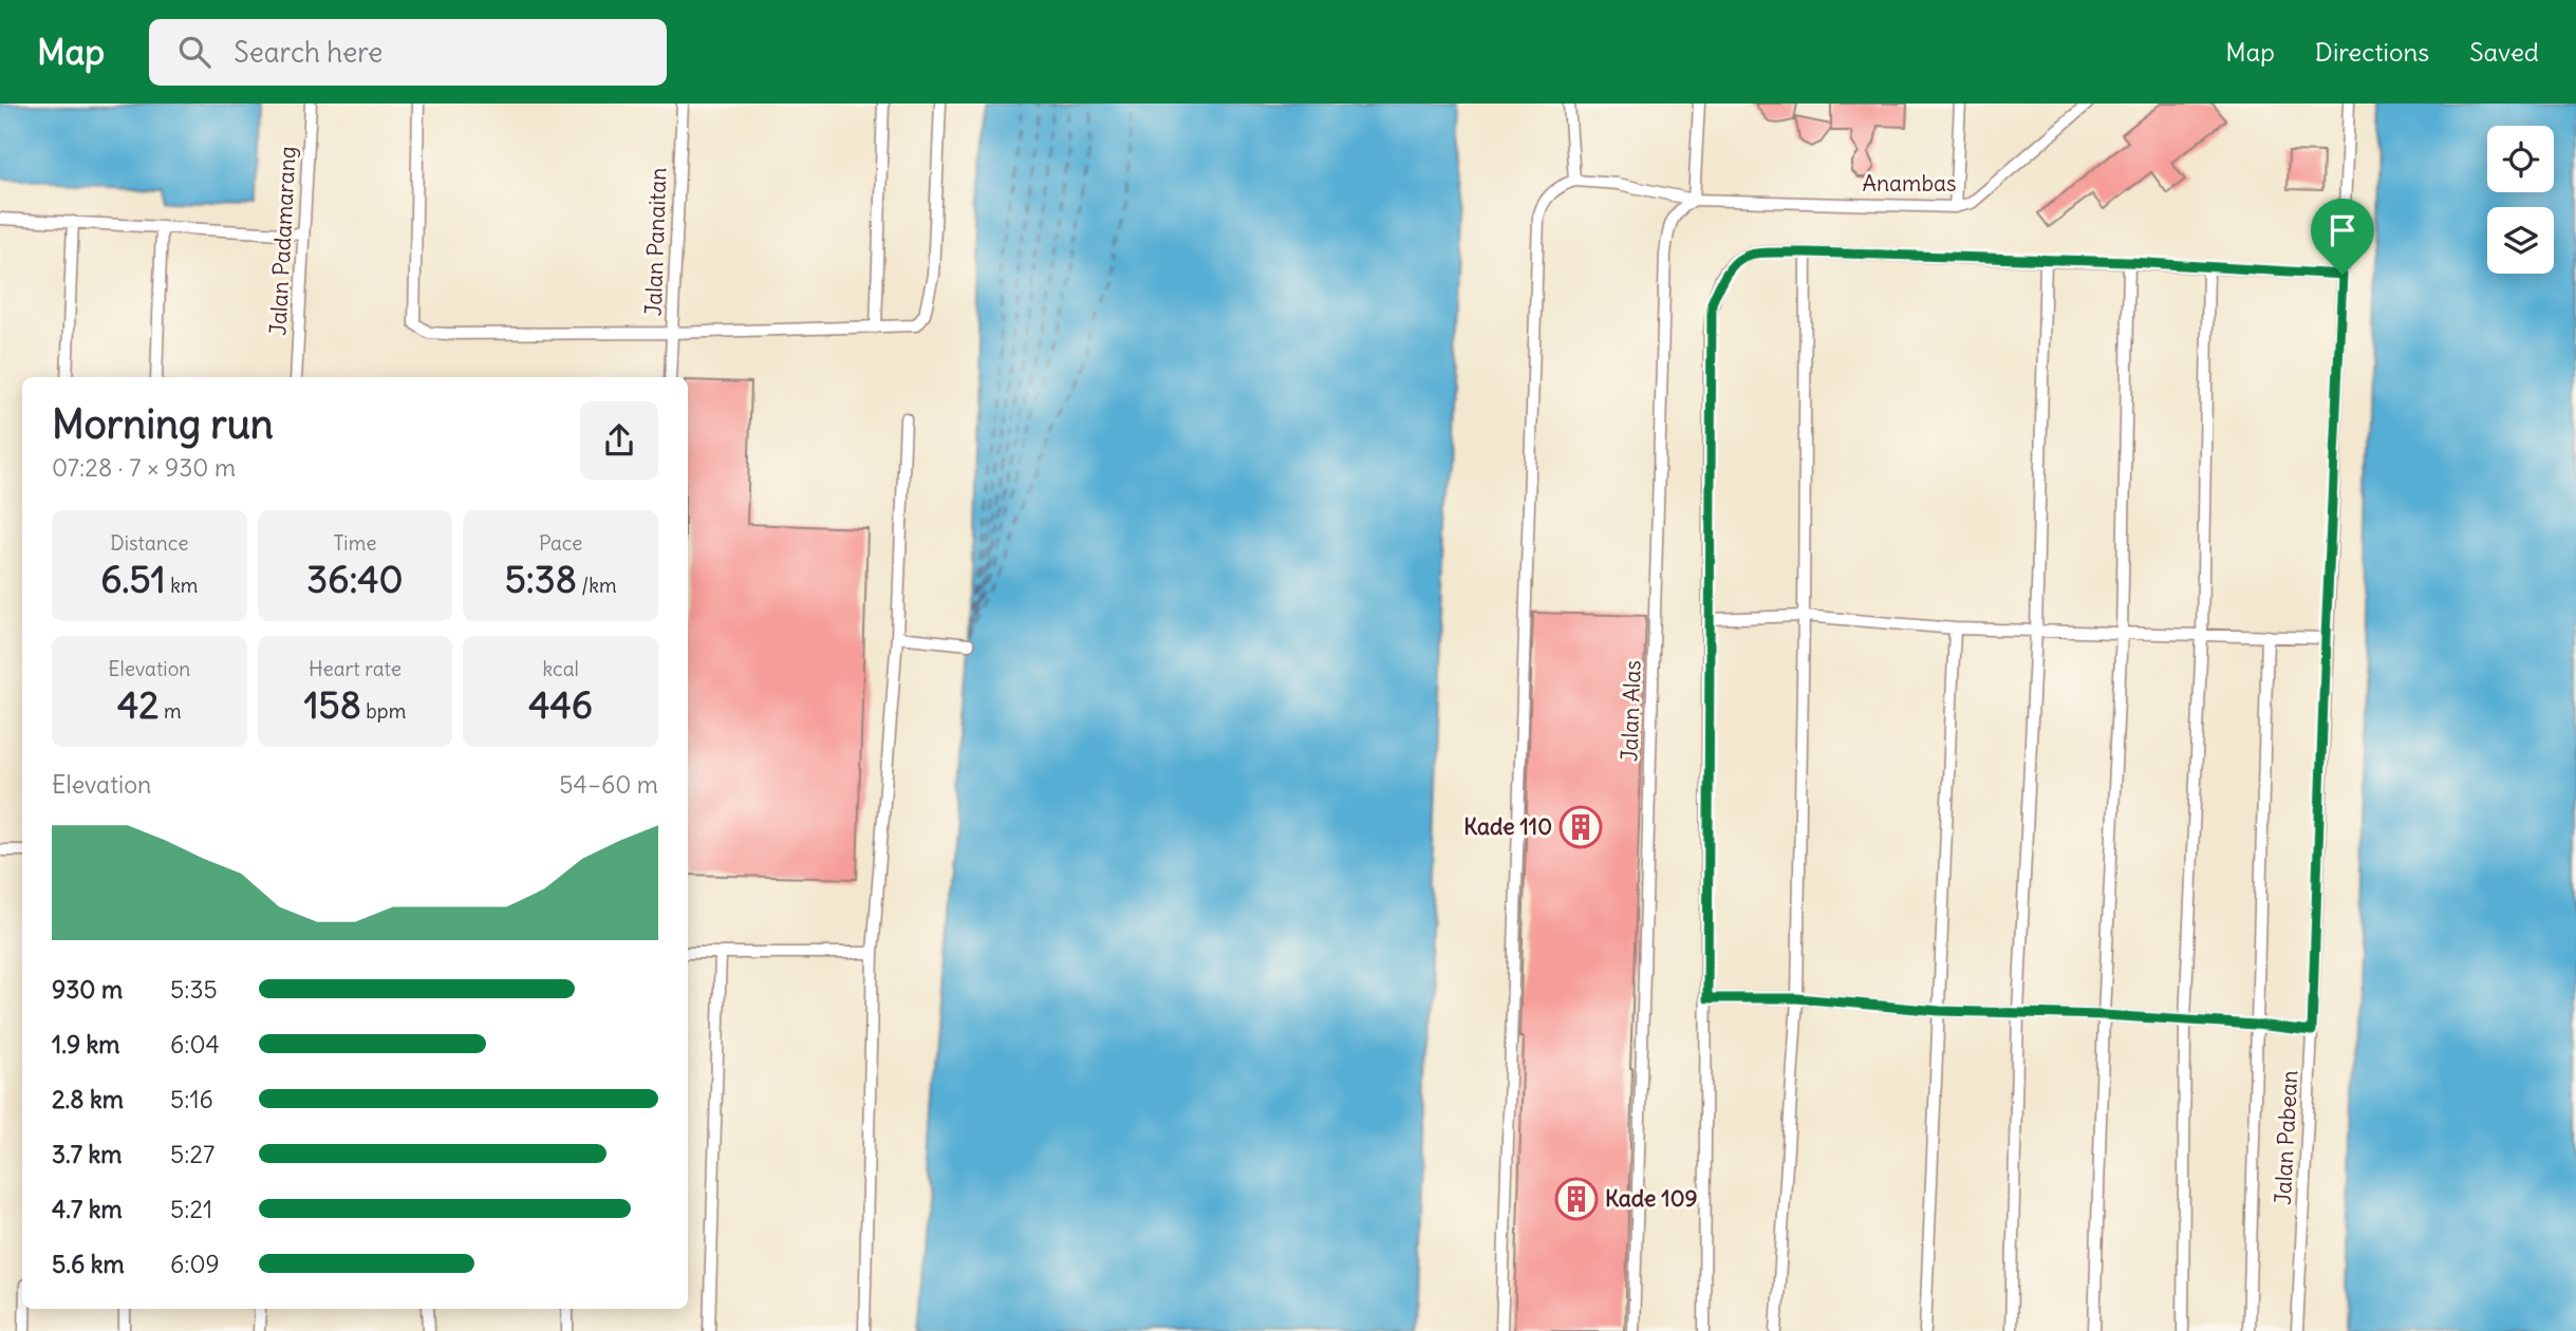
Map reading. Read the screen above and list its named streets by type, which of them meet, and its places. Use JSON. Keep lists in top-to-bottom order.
{
  "streets": {
    "lane": [
      "Anambas",
      "Jalan Padamarang",
      "Jalan Panaitan",
      "Jalan Alas",
      "Jalan Pabean"
    ]
  },
  "crossings": [
    ["Anambas", "Jalan Alas"]
  ],
  "places": {
    "building": ["Kade 110", "Kade 109"]
  },
  "page": {
    "header": "Map",
    "search": "Search here",
    "nav": ["Map", "Directions", "Saved"],
    "heading": ["Morning run", "07:28 · 7 × 930 m"],
    "stats": [
      ["Distance", "6.51 km"],
      ["Time", "36:40"],
      ["Pace", "5:38 /km"],
      ["Elevation", "42 m"],
      ["Heart rate", "158 bpm"],
      ["kcal", "446"]
    ],
    "chart": ["Elevation", "54–60 m"],
    "list": [
      {
        "name": "930 m",
        "note": "5:35"
      },
      {
        "name": "1.9 km",
        "note": "6:04"
      },
      {
        "name": "2.8 km",
        "note": "5:16"
      },
      {
        "name": "3.7 km",
        "note": "5:27"
      },
      {
        "name": "4.7 km",
        "note": "5:21"
      },
      {
        "name": "5.6 km",
        "note": "6:09"
      }
    ]
  }
}
